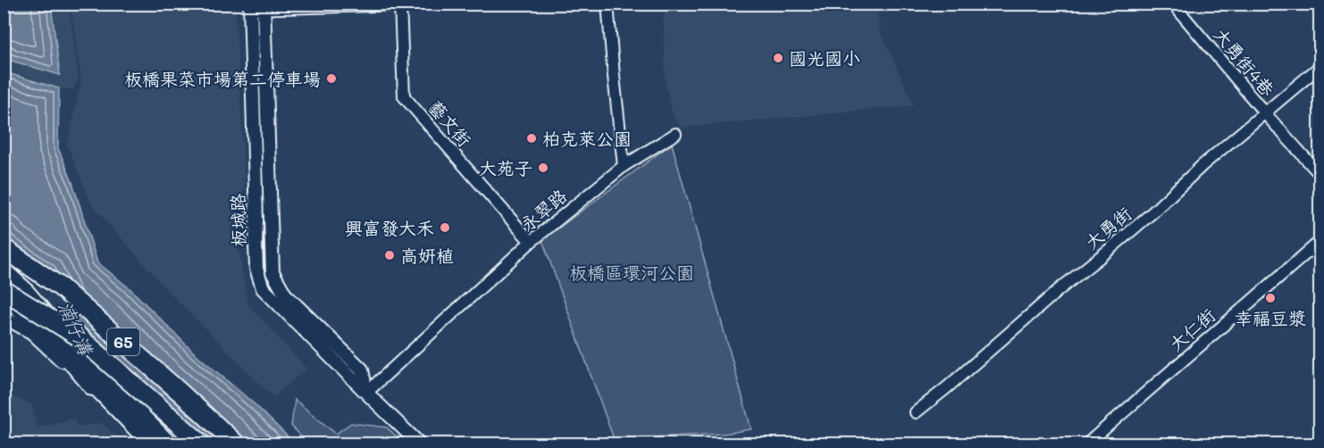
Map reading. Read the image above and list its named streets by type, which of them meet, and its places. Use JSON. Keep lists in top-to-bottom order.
{
  "streets": {
    "highway": ["65"],
    "street": [
      "大勇街4巷",
      "藝文街",
      "永翠路",
      "板城路",
      "大勇街",
      "大仁街"
    ]
  },
  "crossings": [
    ["大勇街4巷", "大勇街"],
    ["藝文街", "永翠路"],
    ["永翠路", "板城路"]
  ],
  "water": ["湳仔溝"],
  "parks": ["板橋區環河公園"],
  "places": [
    "國光國小",
    "板橋果菜市場第二停車場",
    "柏克萊公園",
    "大苑子",
    "興富發大禾",
    "高妍植",
    "幸福豆漿"
  ]
}
